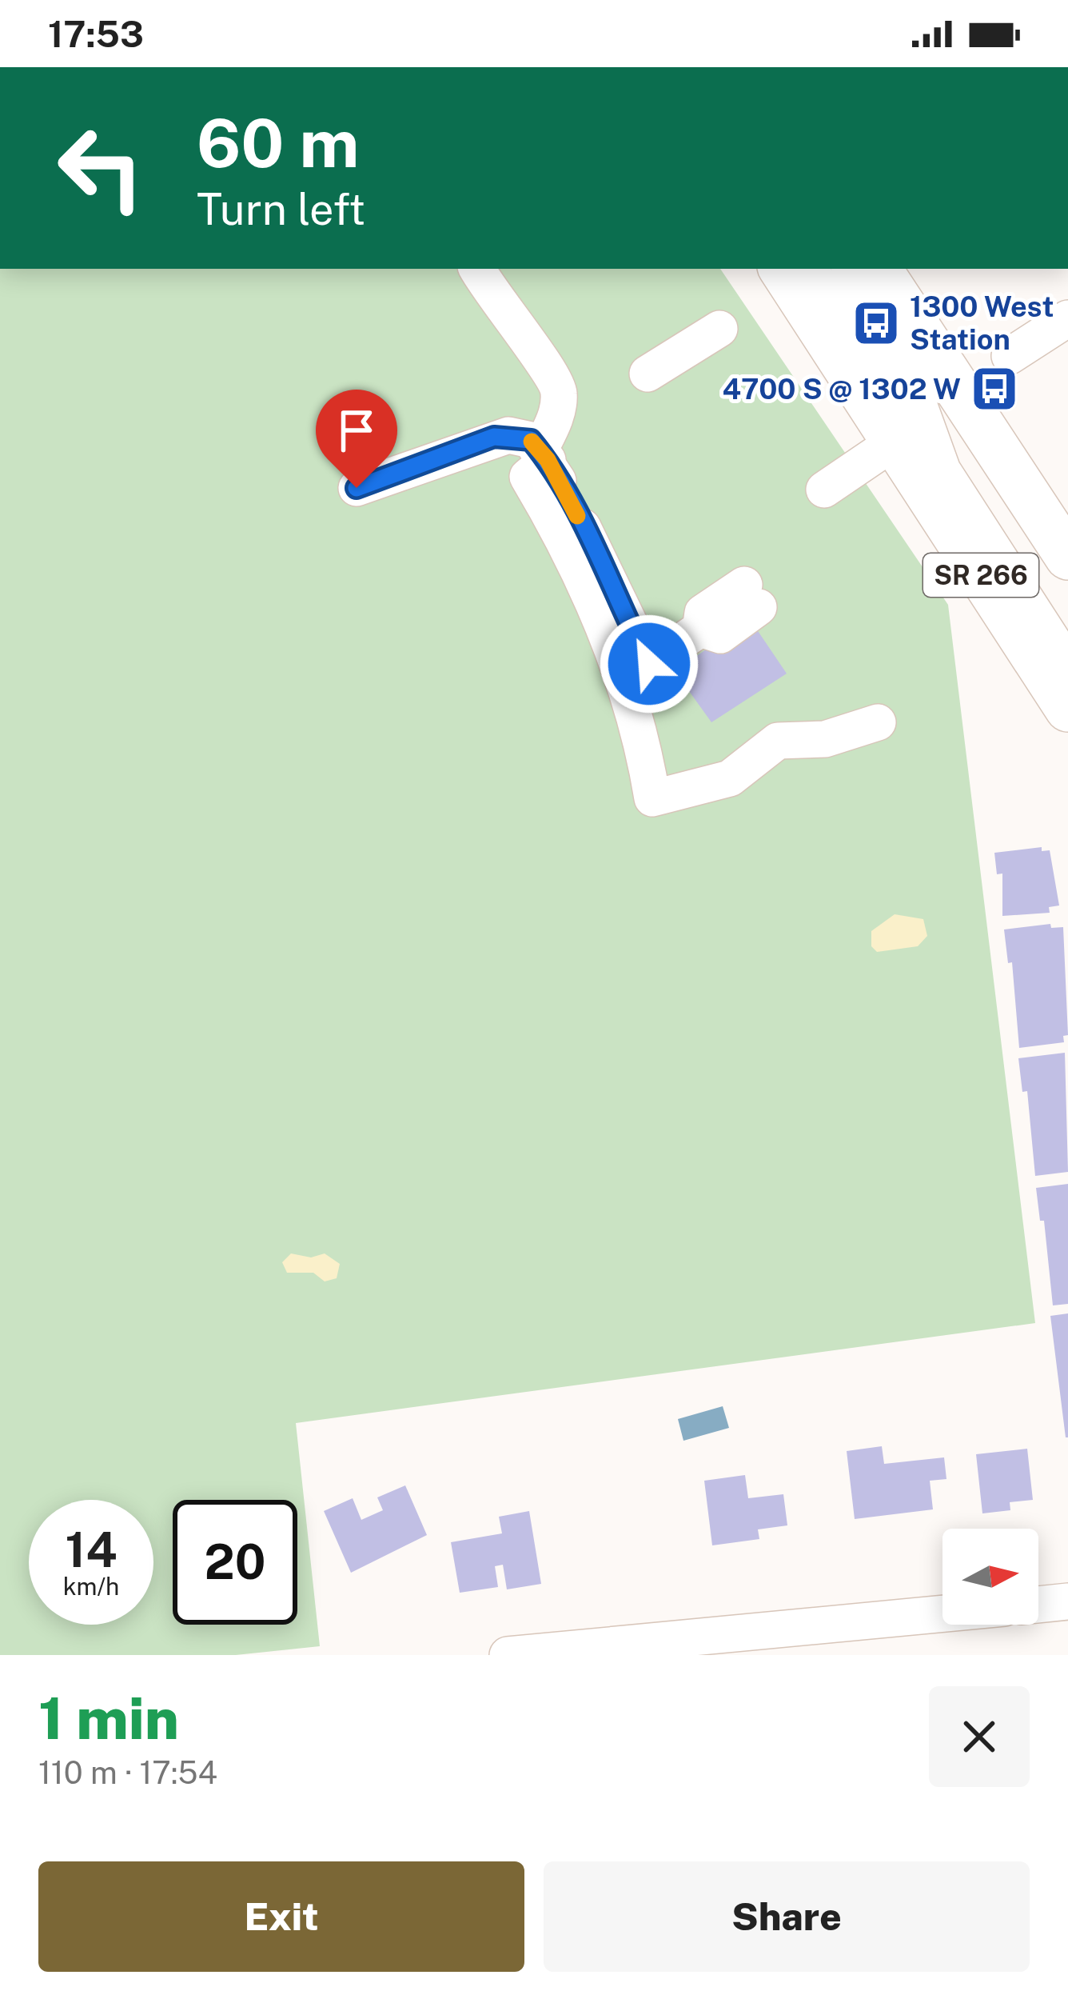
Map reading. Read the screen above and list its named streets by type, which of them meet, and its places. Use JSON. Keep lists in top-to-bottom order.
{
  "streets": {
    "main road": ["SR 266"]
  },
  "places": {
    "bus stop": ["1300 West Station", "4700 S @ 1302 W"]
  },
  "north": "right",
  "page": {
    "status": "17:53",
    "turn": ["60 m", "Turn left"],
    "speed": "14 km/h",
    "limit": "20",
    "heading": ["1 min", "110 m · 17:54"],
    "buttons": ["Exit", "Share"]
  }
}
